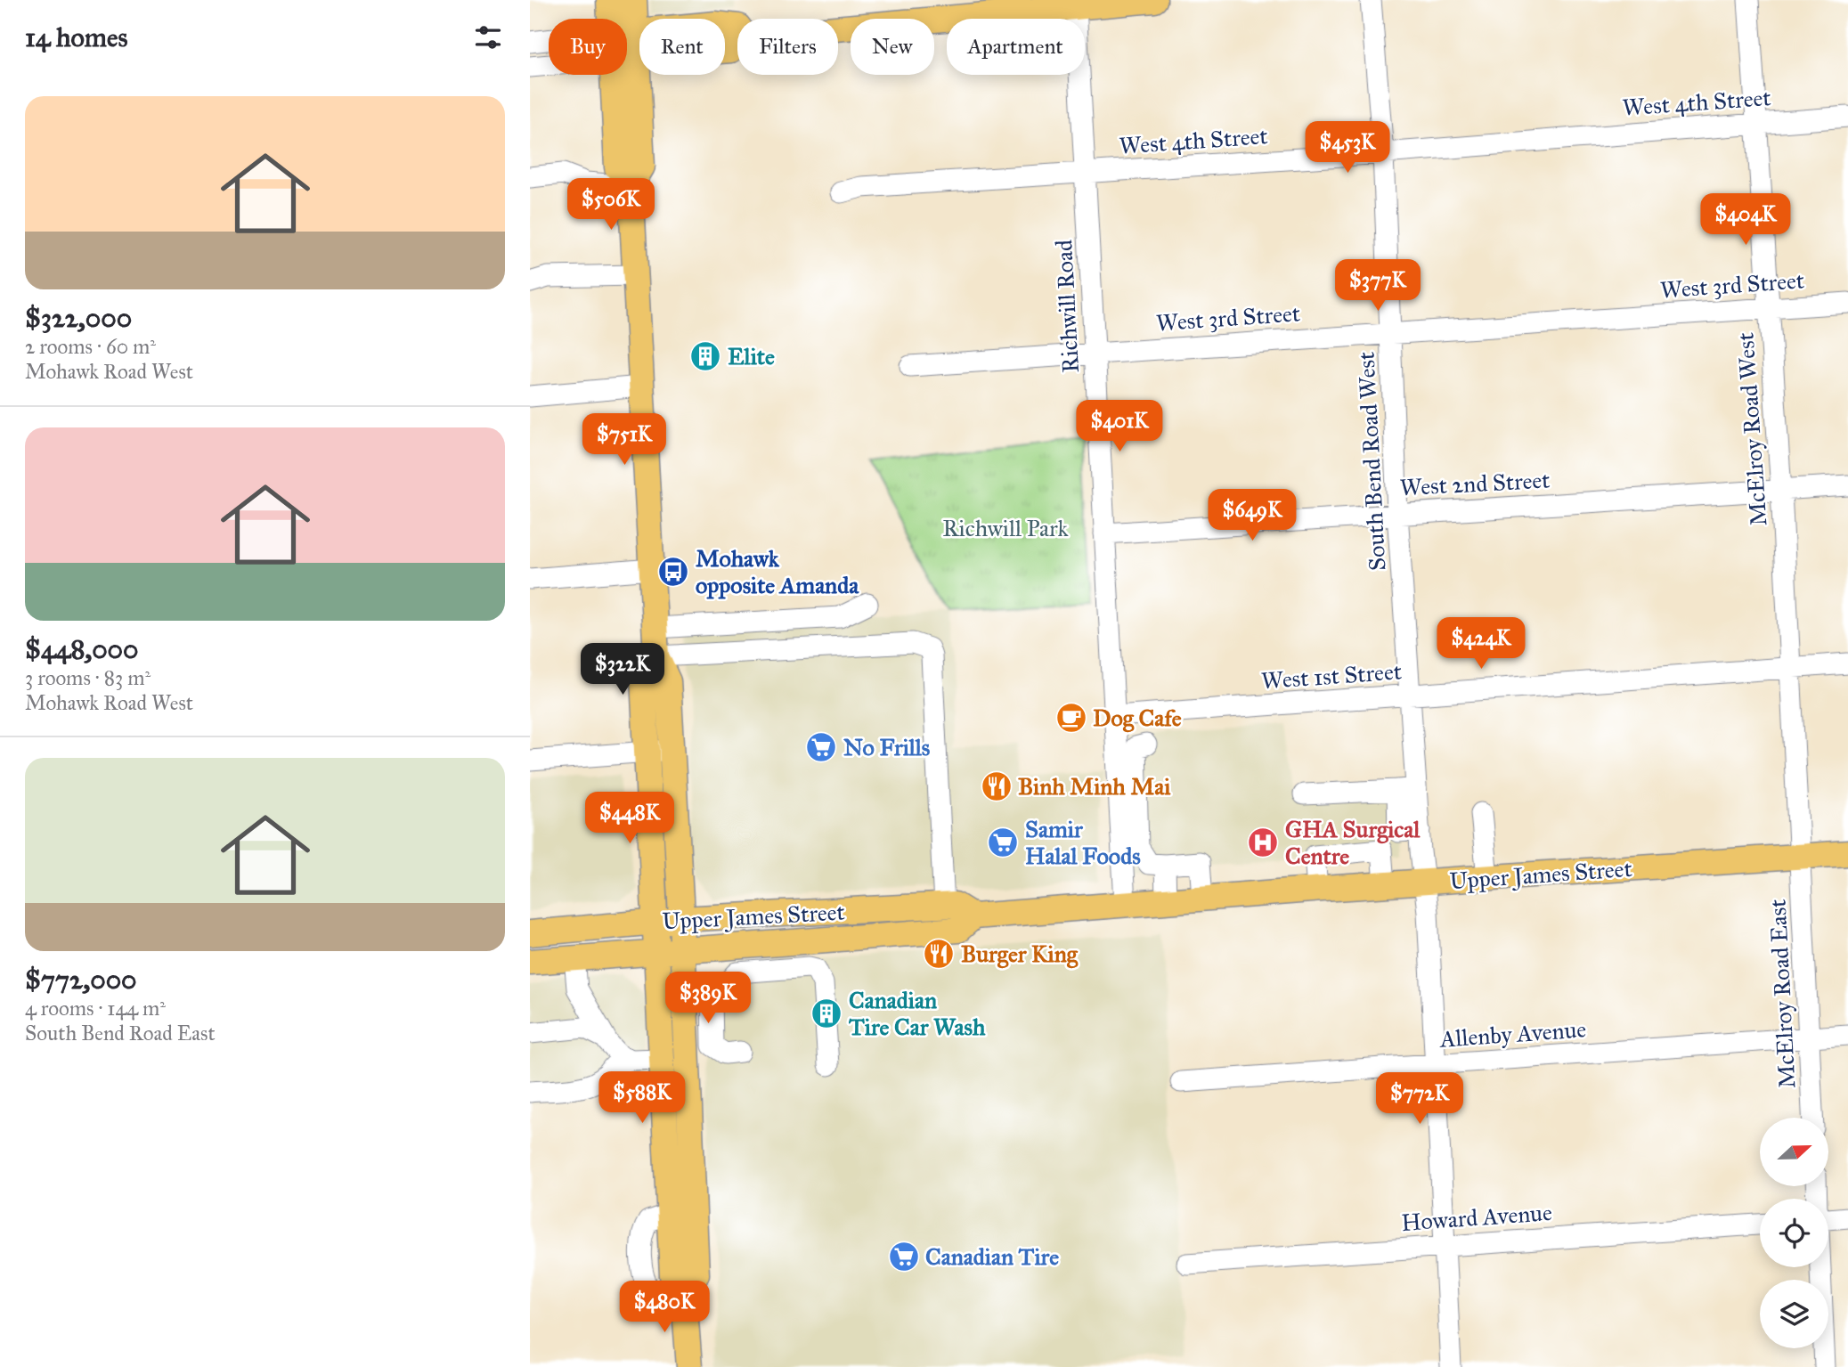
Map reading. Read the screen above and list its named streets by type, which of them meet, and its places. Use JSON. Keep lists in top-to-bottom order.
{
  "streets": {
    "main road": ["Upper James Street"],
    "street": [
      "West 4th Street",
      "West 3rd Street",
      "Richwill Road",
      "McElroy Road West",
      "South Bend Road West",
      "West 2nd Street",
      "West 1st Street",
      "McElroy Road East",
      "Allenby Avenue",
      "Howard Avenue"
    ]
  },
  "crossings": [
    ["West 4th Street", "Richwill Road"],
    ["West 4th Street", "McElroy Road West"],
    ["West 4th Street", "South Bend Road West"],
    ["West 3rd Street", "Richwill Road"],
    ["West 3rd Street", "McElroy Road West"],
    ["West 3rd Street", "South Bend Road West"],
    ["Richwill Road", "West 2nd Street"],
    ["Richwill Road", "West 1st Street"],
    ["Richwill Road", "Upper James Street"],
    ["McElroy Road West", "West 2nd Street"],
    ["McElroy Road West", "West 1st Street"],
    ["McElroy Road West", "Upper James Street"],
    ["McElroy Road West", "McElroy Road East"],
    ["South Bend Road West", "West 2nd Street"],
    ["South Bend Road West", "West 1st Street"],
    ["South Bend Road West", "Upper James Street"],
    ["South Bend Road West", "Allenby Avenue"],
    ["South Bend Road West", "Howard Avenue"],
    ["Upper James Street", "McElroy Road East"],
    ["McElroy Road East", "Allenby Avenue"]
  ],
  "parks": ["Richwill Park"],
  "places": {
    "building": ["Elite", "Canadian Tire Car Wash"],
    "bus stop": ["Mohawk opposite Amanda"],
    "cafe": ["Dog Cafe"],
    "supermarket": ["No Frills", "Samir Halal Foods", "Canadian Tire"],
    "restaurant": ["Binh Minh Mai", "Burger King"],
    "hospital": ["GHA Surgical Centre"]
  },
  "north": "right",
  "page": {
    "heading": "14 homes",
    "chip": [
      "Buy",
      "Rent",
      "Filters",
      "New",
      "Apartment"
    ],
    "list": [
      {
        "name": "$322,000",
        "note": "2 rooms · 60 m² · Mohawk Road West"
      },
      {
        "name": "$448,000",
        "note": "3 rooms · 83 m² · Mohawk Road West"
      },
      {
        "name": "$772,000",
        "note": "4 rooms · 144 m² · South Bend Road East"
      }
    ],
    "price": [
      "$453K",
      "$506K",
      "$404K",
      "$377K",
      "$401K",
      "$751K",
      "$649K",
      "$424K",
      "$322K",
      "$448K",
      "$389K",
      "$588K",
      "$772K",
      "$480K"
    ]
  }
}
